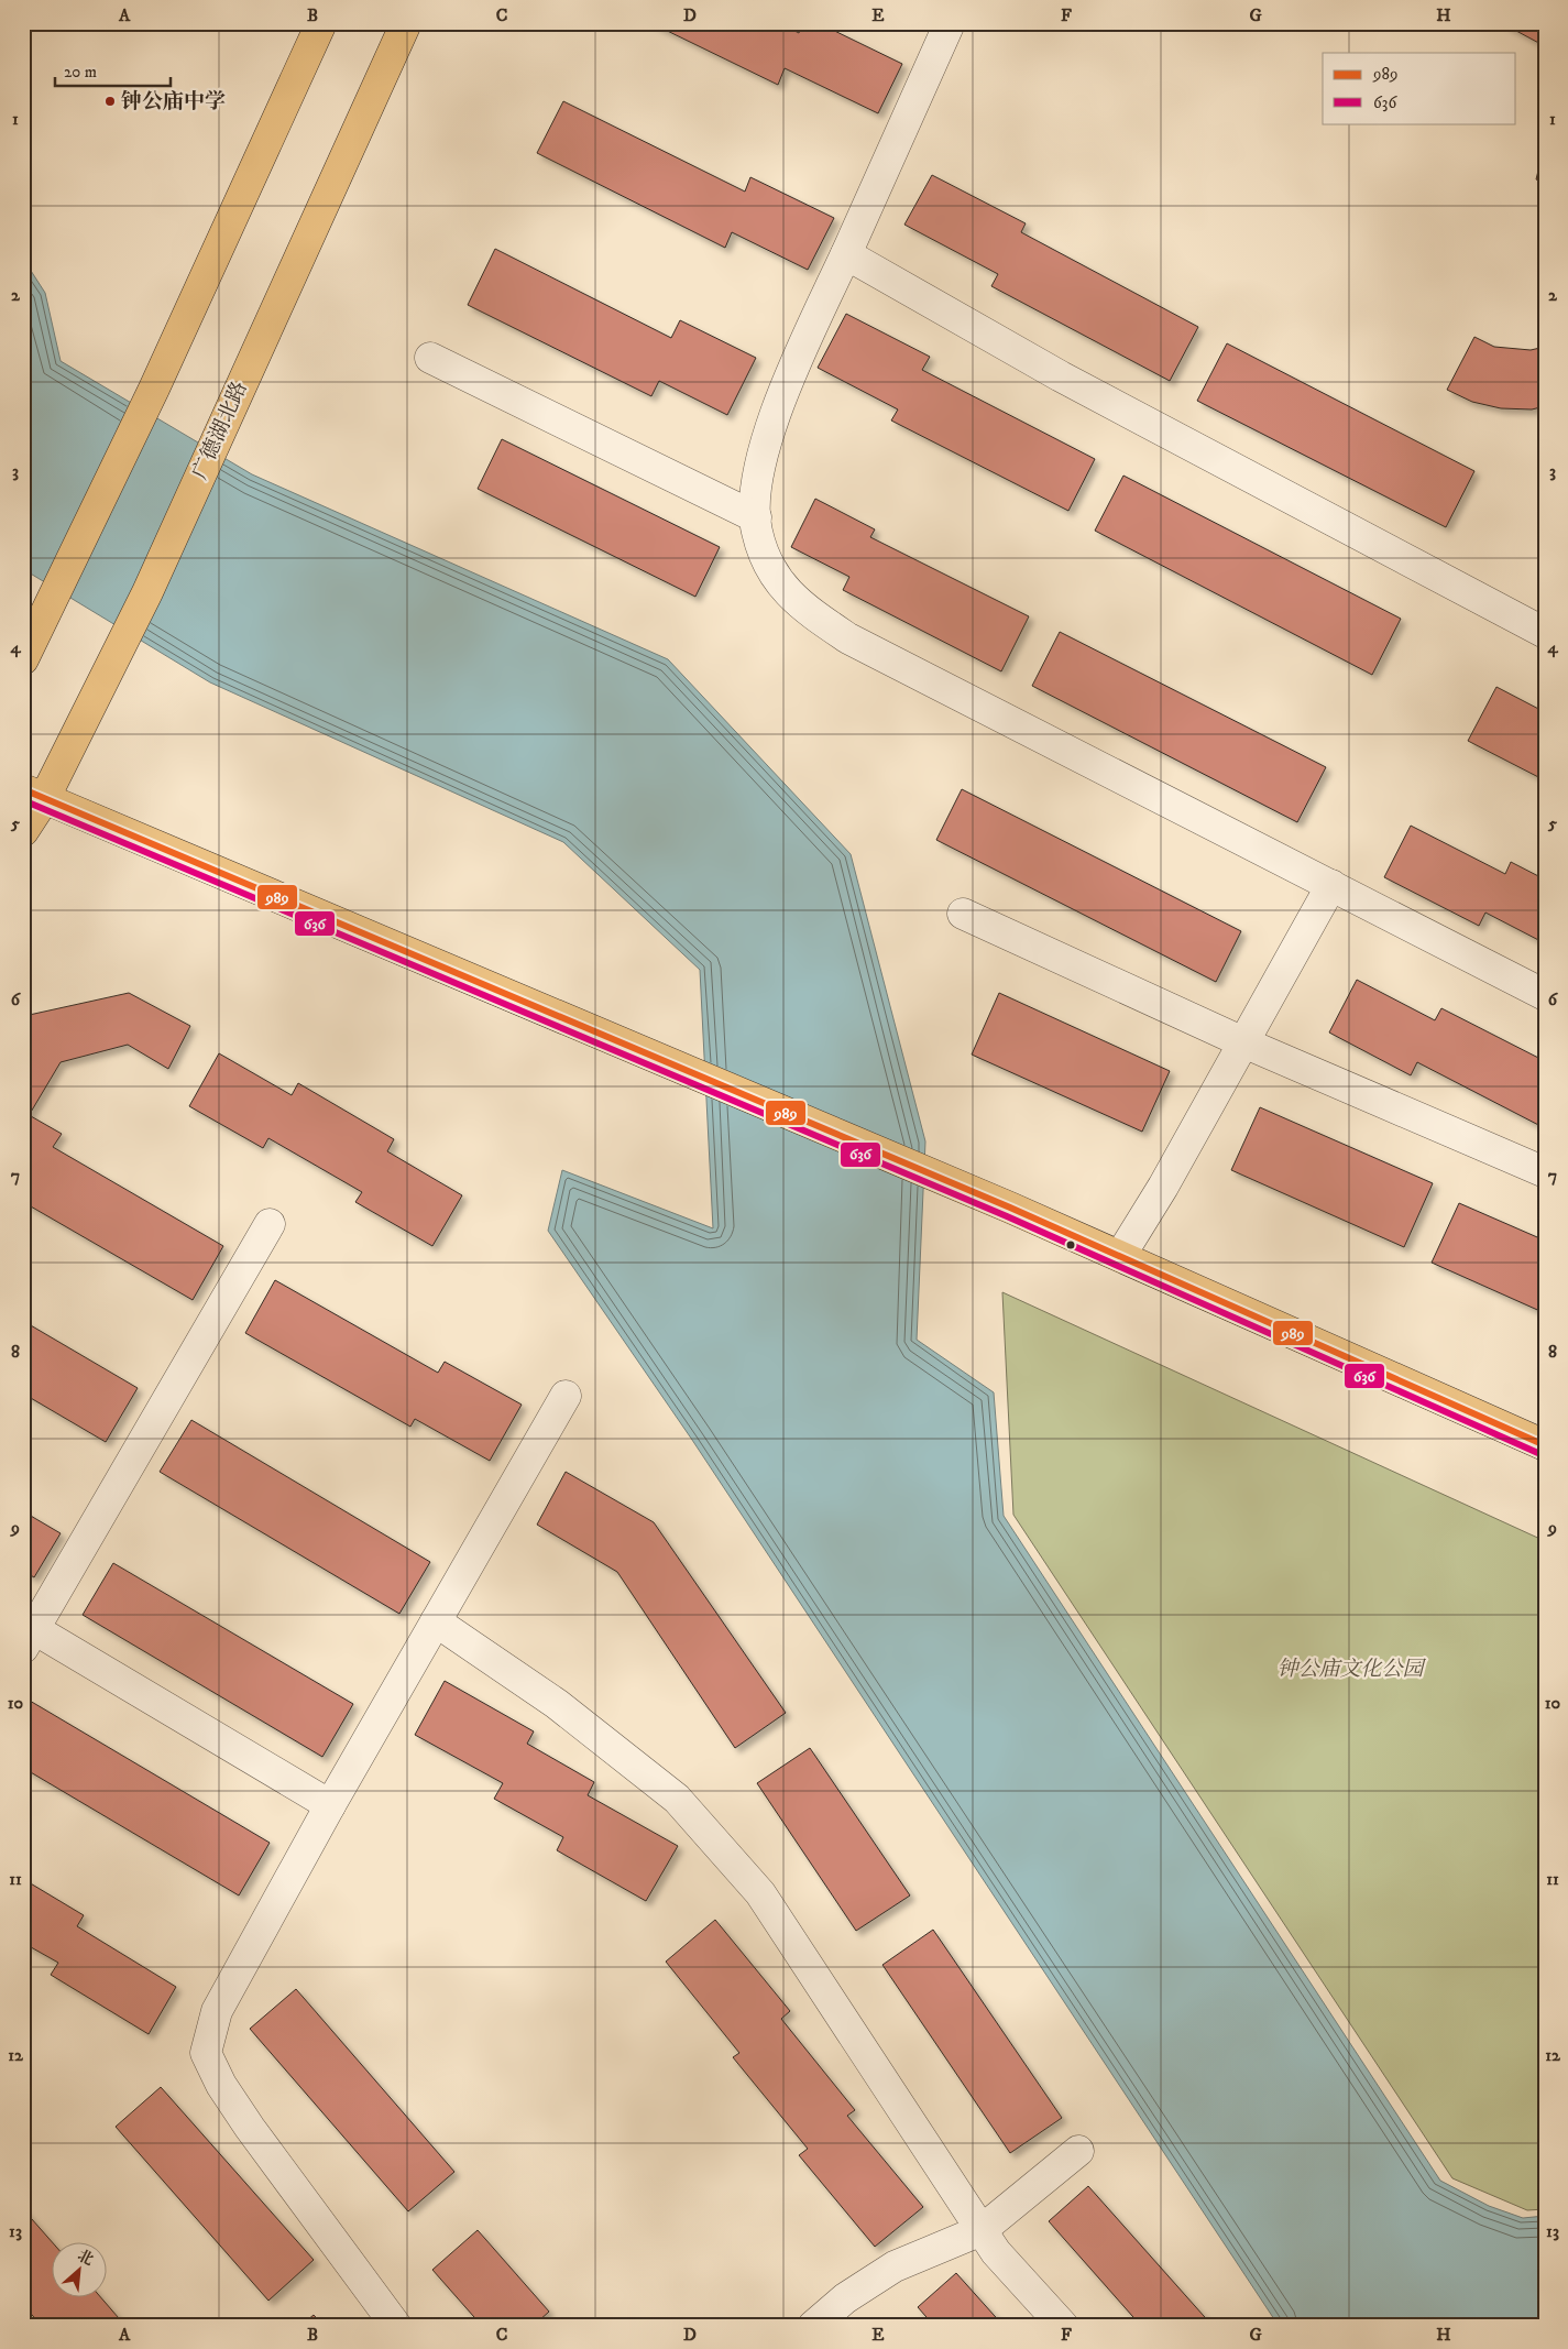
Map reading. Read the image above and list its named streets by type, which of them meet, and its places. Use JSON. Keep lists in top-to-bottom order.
{
  "streets": {
    "main road": ["广德湖北路"]
  },
  "parks": ["钟公庙文化公园"],
  "places": ["钟公庙中学"],
  "lines": ["transit line 989", "transit line 636"],
  "legend": ["989", "636"],
  "scale_bar": "20 m",
  "north": "top right",
  "grid": {
    "columns": [
      "A",
      "B",
      "C",
      "D",
      "E",
      "F",
      "G",
      "H"
    ],
    "rows": [
      "1",
      "2",
      "3",
      "4",
      "5",
      "6",
      "7",
      "8",
      "9",
      "10",
      "11",
      "12",
      "13"
    ]
  }
}
